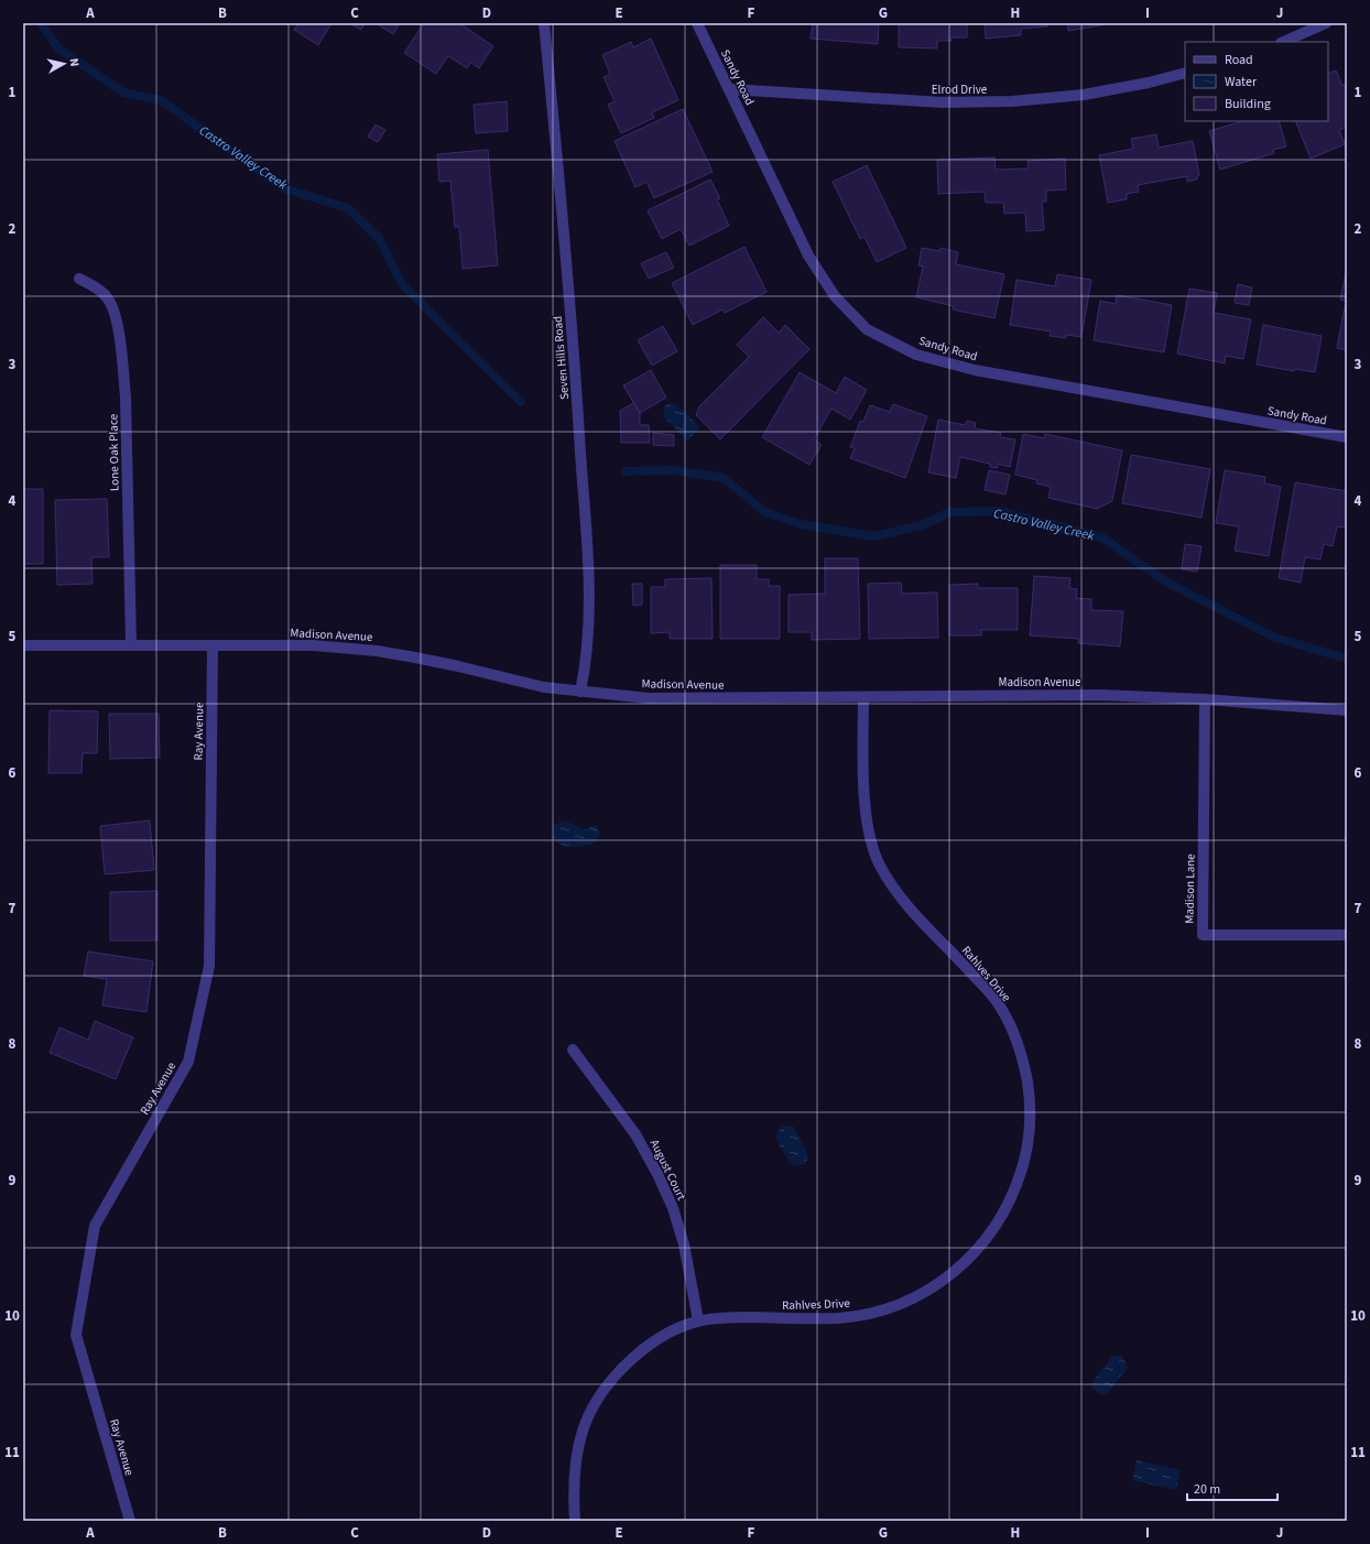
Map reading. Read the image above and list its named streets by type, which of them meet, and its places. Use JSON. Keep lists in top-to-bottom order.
{
  "streets": {
    "street": [
      "Sandy Road",
      "Elrod Drive",
      "Seven Hills Road",
      "Lone Oak Place",
      "Madison Avenue",
      "Ray Avenue",
      "Madison Lane",
      "Rahlves Drive",
      "August Court"
    ]
  },
  "crossings": [
    ["Sandy Road", "Elrod Drive"],
    ["Seven Hills Road", "Madison Avenue"],
    ["Lone Oak Place", "Madison Avenue"],
    ["Madison Avenue", "Ray Avenue"],
    ["Madison Avenue", "Madison Lane"],
    ["Madison Avenue", "Rahlves Drive"],
    ["Rahlves Drive", "August Court"]
  ],
  "water": ["Castro Valley Creek"],
  "legend": ["Road", "Water", "Building"],
  "scale_bar": "20 m",
  "north": "right",
  "grid": {
    "columns": [
      "A",
      "B",
      "C",
      "D",
      "E",
      "F",
      "G",
      "H",
      "I",
      "J"
    ],
    "rows": [
      "1",
      "2",
      "3",
      "4",
      "5",
      "6",
      "7",
      "8",
      "9",
      "10",
      "11"
    ]
  }
}
